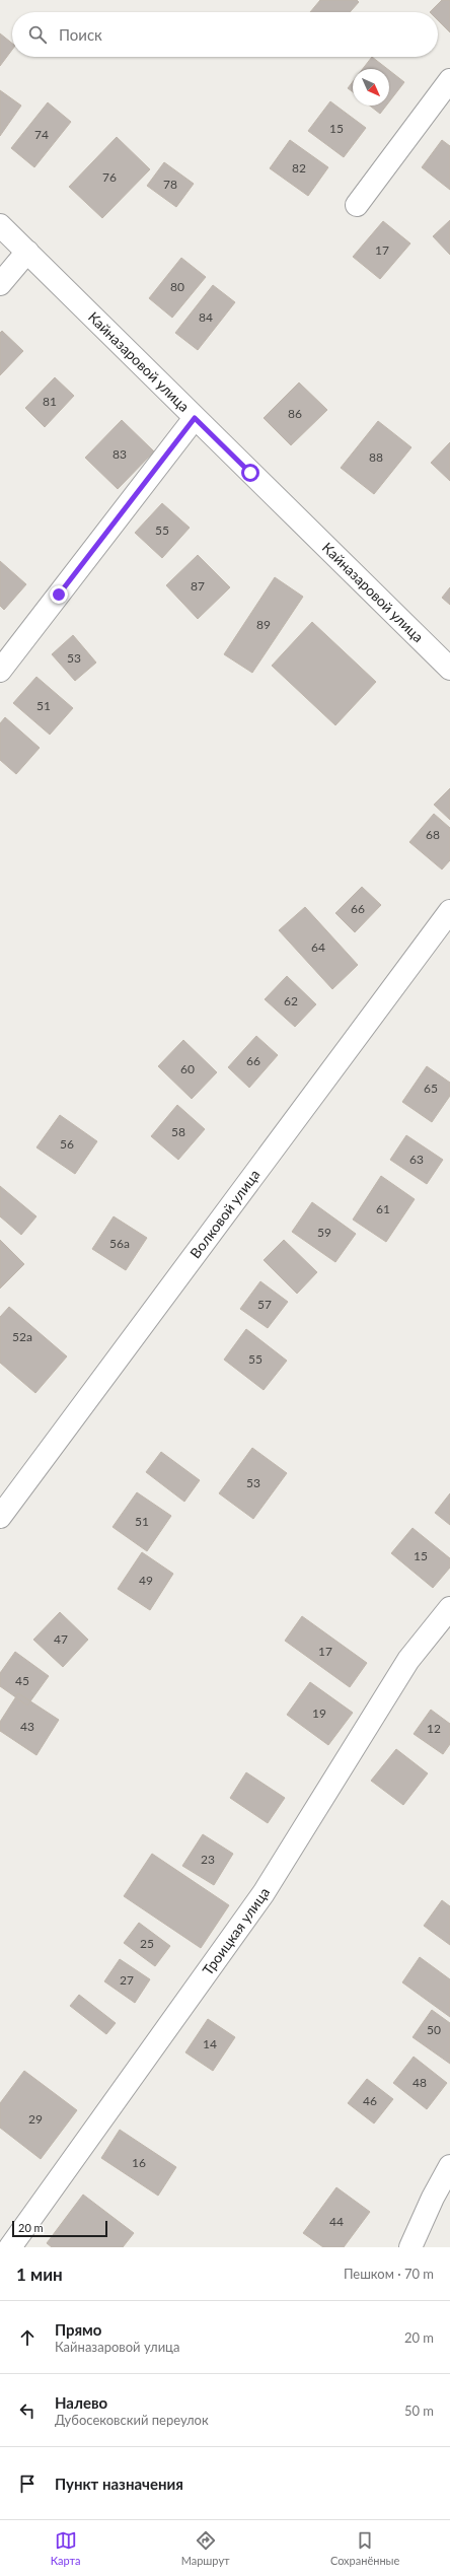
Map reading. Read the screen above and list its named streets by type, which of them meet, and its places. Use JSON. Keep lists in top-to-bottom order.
{
  "streets": {
    "street": ["Кайназаровой улица", "Волковой улица", "Троицкая улица"]
  },
  "house_numbers": [
    "15",
    "74",
    "82",
    "76",
    "78",
    "17",
    "80",
    "84",
    "81",
    "86",
    "83",
    "88",
    "55",
    "87",
    "89",
    "53",
    "51",
    "68",
    "66",
    "64",
    "62",
    "66",
    "60",
    "65",
    "58",
    "56",
    "63",
    "61",
    "59",
    "56а",
    "57",
    "52а",
    "55",
    "53",
    "51",
    "15",
    "49",
    "47",
    "17",
    "45",
    "19",
    "43",
    "12",
    "23",
    "25",
    "27",
    "50",
    "14",
    "48",
    "46",
    "29",
    "16",
    "44"
  ],
  "scale_bar": "20 m",
  "north": "bottom right",
  "page": {
    "search": "Поиск",
    "scale": "20 m",
    "heading": ["1 мин", "Пешком · 70 m"],
    "list": [
      ["Прямо", "Кайназаровой улица", "20 m"],
      ["Налево", "Дубосековский переулок", "50 m"],
      "Пункт назначения"
    ],
    "nav": ["Карта", "Маршрут", "Сохранённые"]
  }
}
